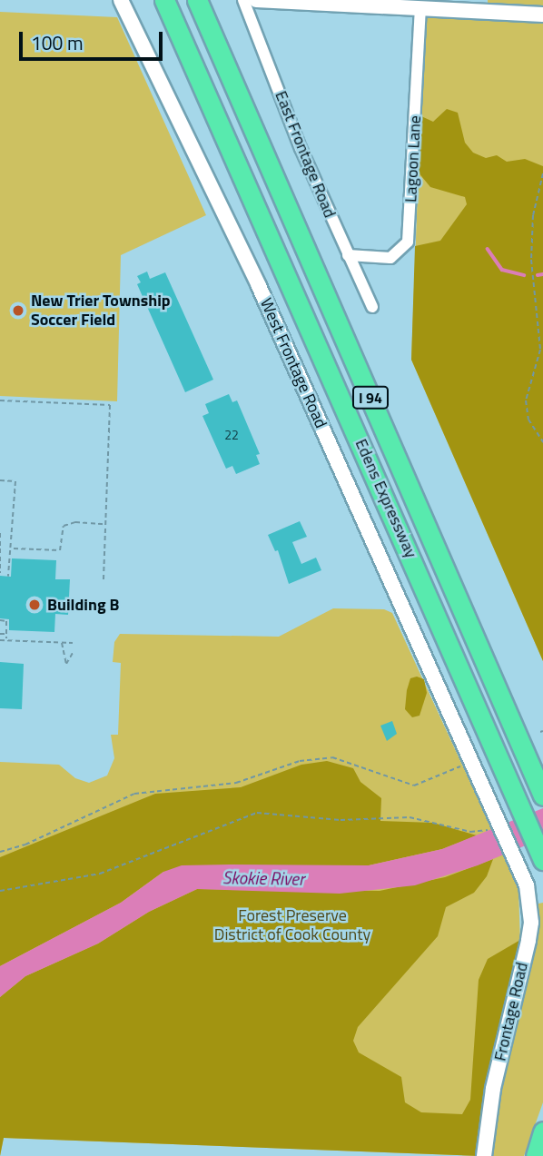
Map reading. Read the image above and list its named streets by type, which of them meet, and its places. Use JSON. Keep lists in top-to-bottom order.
{
  "streets": {
    "highway": ["I 94", "Edens Expressway"],
    "street": [
      "East Frontage Road",
      "Lagoon Lane",
      "West Frontage Road",
      "Frontage Road"
    ]
  },
  "crossings": [
    ["East Frontage Road", "Lagoon Lane"],
    ["West Frontage Road", "Frontage Road"]
  ],
  "water": ["Skokie River"],
  "parks": ["Forest Preserve District of Cook County"],
  "places": ["New Trier Township Soccer Field", "Building B"],
  "house_numbers": ["22"],
  "scale_bar": "100 m"
}
